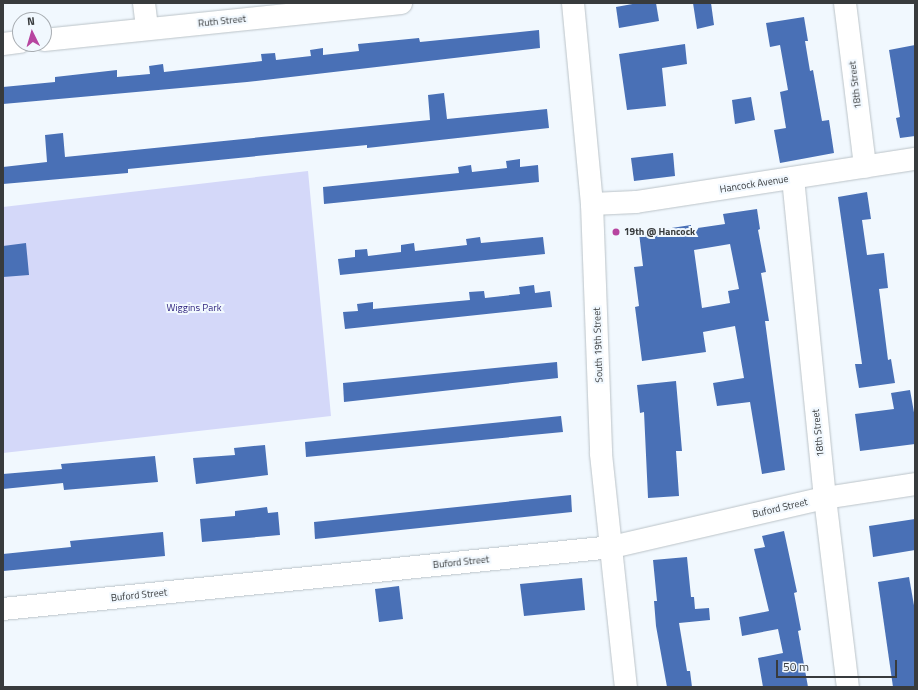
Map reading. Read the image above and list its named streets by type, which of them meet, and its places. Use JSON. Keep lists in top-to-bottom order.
{
  "streets": {
    "street": [
      "Ruth Street",
      "18th Street",
      "Hancock Avenue",
      "South 19th Street",
      "Buford Street"
    ]
  },
  "crossings": [
    ["18th Street", "Hancock Avenue"],
    ["18th Street", "Buford Street"],
    ["Hancock Avenue", "South 19th Street"],
    ["South 19th Street", "Buford Street"]
  ],
  "parks": ["Wiggins Park"],
  "places": ["19th @ Hancock"],
  "scale_bar": "50 m",
  "north": "top"
}
